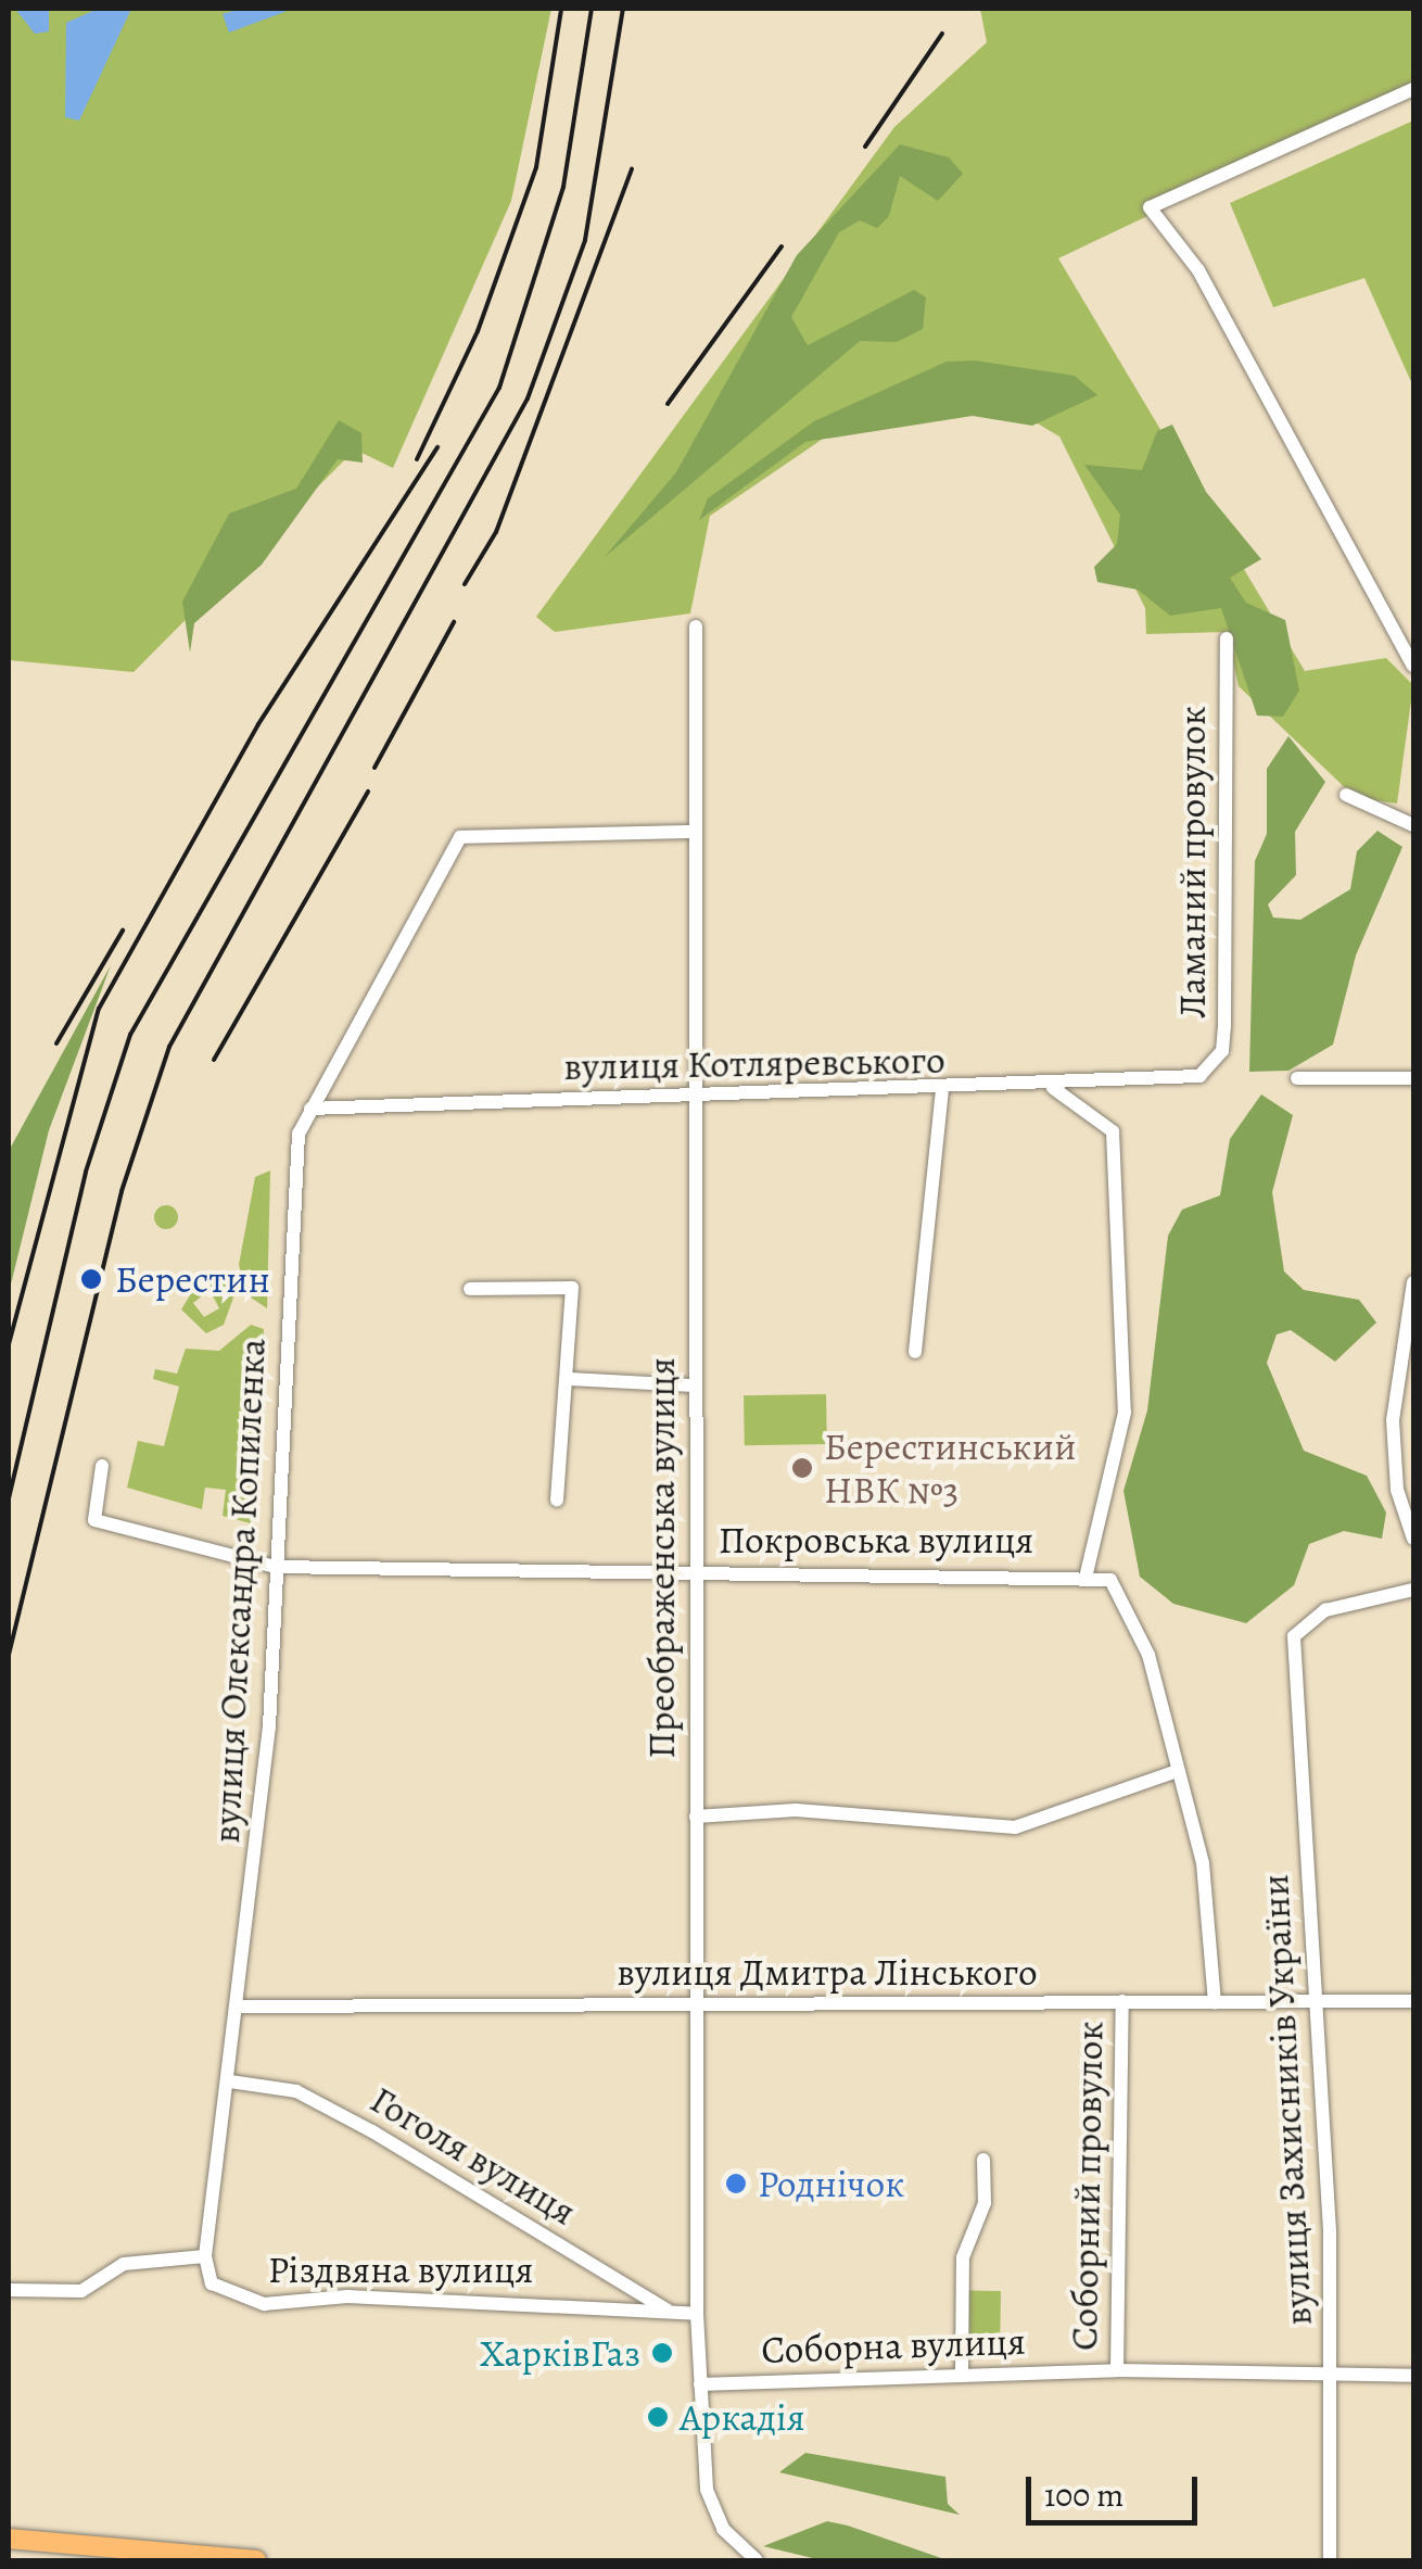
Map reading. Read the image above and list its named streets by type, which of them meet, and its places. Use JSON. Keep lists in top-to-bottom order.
{
  "streets": {
    "street": [
      "Ламаний провулок",
      "вулиця Котляревського",
      "Покровська вулиця",
      "Преображенська вулиця",
      "вулиця Олександра Копиленка",
      "вулиця Дмитра Лінського",
      "вулиця Захисників України",
      "Гоголя вулиця",
      "Соборний провулок",
      "Різдвяна вулиця",
      "Соборна вулиця"
    ]
  },
  "crossings": [
    ["Ламаний провулок", "вулиця Котляревського"],
    ["вулиця Котляревського", "Преображенська вулиця"],
    ["вулиця Котляревського", "вулиця Олександра Копиленка"],
    ["Покровська вулиця", "Преображенська вулиця"],
    ["Покровська вулиця", "вулиця Олександра Копиленка"],
    ["Преображенська вулиця", "вулиця Олександра Копиленка"],
    ["Преображенська вулиця", "вулиця Дмитра Лінського"],
    ["Преображенська вулиця", "Різдвяна вулиця"],
    ["Преображенська вулиця", "Соборна вулиця"],
    ["вулиця Олександра Копиленка", "вулиця Дмитра Лінського"],
    ["вулиця Олександра Копиленка", "Гоголя вулиця"],
    ["вулиця Олександра Копиленка", "Різдвяна вулиця"],
    ["вулиця Дмитра Лінського", "вулиця Захисників України"],
    ["вулиця Дмитра Лінського", "Соборний провулок"],
    ["вулиця Захисників України", "Соборна вулиця"],
    ["Гоголя вулиця", "Різдвяна вулиця"],
    ["Соборний провулок", "Соборна вулиця"]
  ],
  "places": [
    "Берестин",
    "Берестинський НВК №3",
    "Роднічок",
    "ХарківГаз",
    "Аркадія"
  ],
  "scale_bar": "100 m"
}
